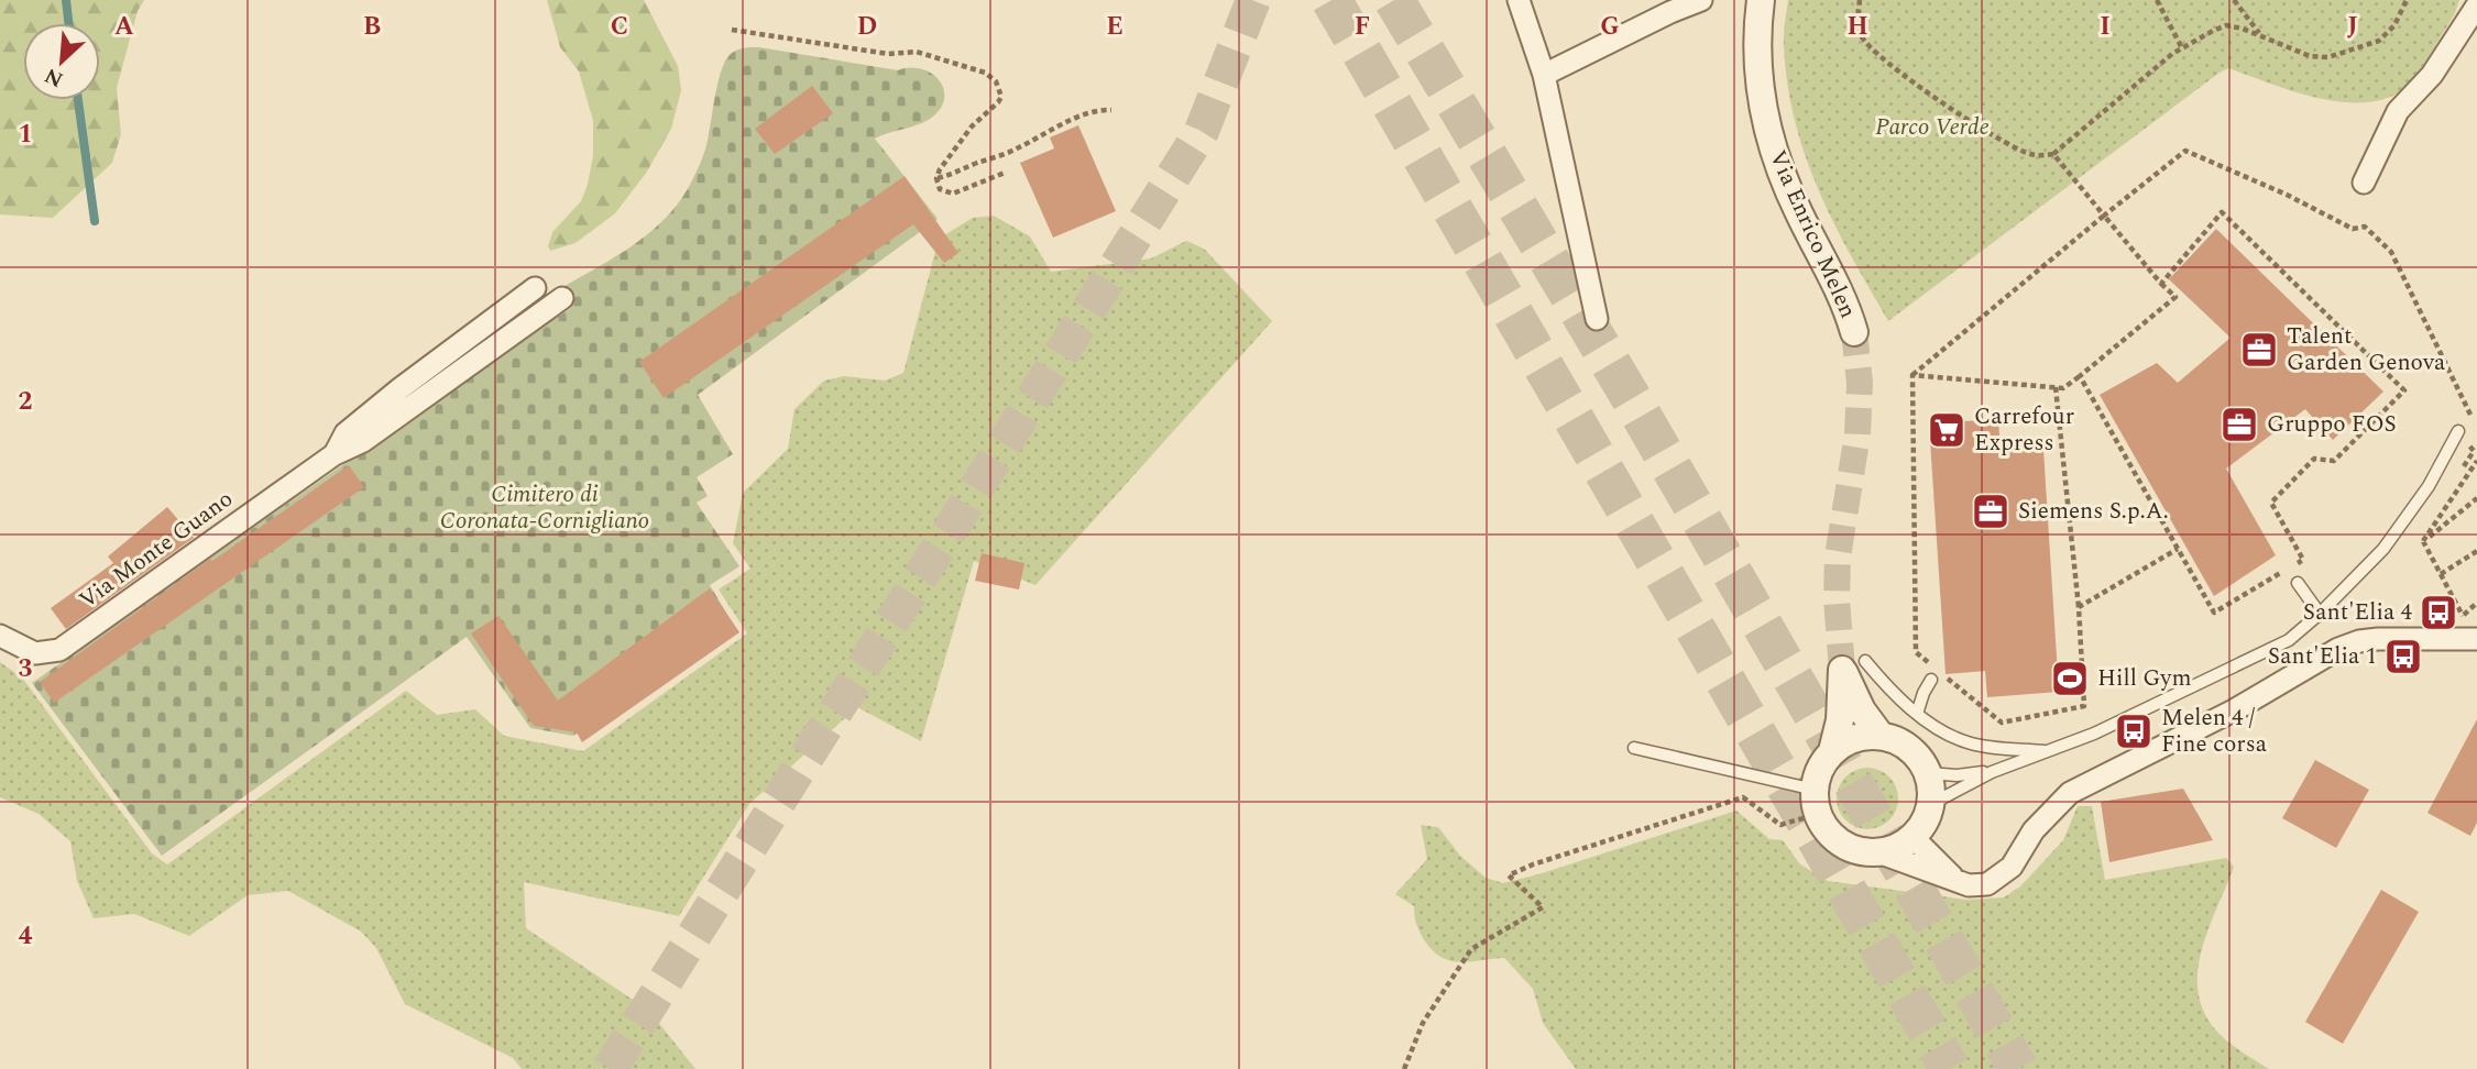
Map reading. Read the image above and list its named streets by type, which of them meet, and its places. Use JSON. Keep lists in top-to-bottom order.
{
  "streets": {
    "street": ["Via Enrico Melen", "Via Monte Guano"]
  },
  "parks": ["Parco Verde", "Cimitero di Coronata-Cornigliano"],
  "places": {
    "office": ["Talent Garden Genova", "Gruppo FOS", "Siemens S.p.A."],
    "supermarket": ["Carrefour Express"],
    "bus stop": ["Sant'Elia 4", "Sant'Elia 1", "Melen 4 / Fine corsa"],
    "sports": ["Hill Gym"]
  },
  "north": "bottom left",
  "grid": {
    "columns": [
      "A",
      "B",
      "C",
      "D",
      "E",
      "F",
      "G",
      "H",
      "I",
      "J"
    ],
    "rows": [
      "1",
      "2",
      "3",
      "4"
    ]
  }
}
